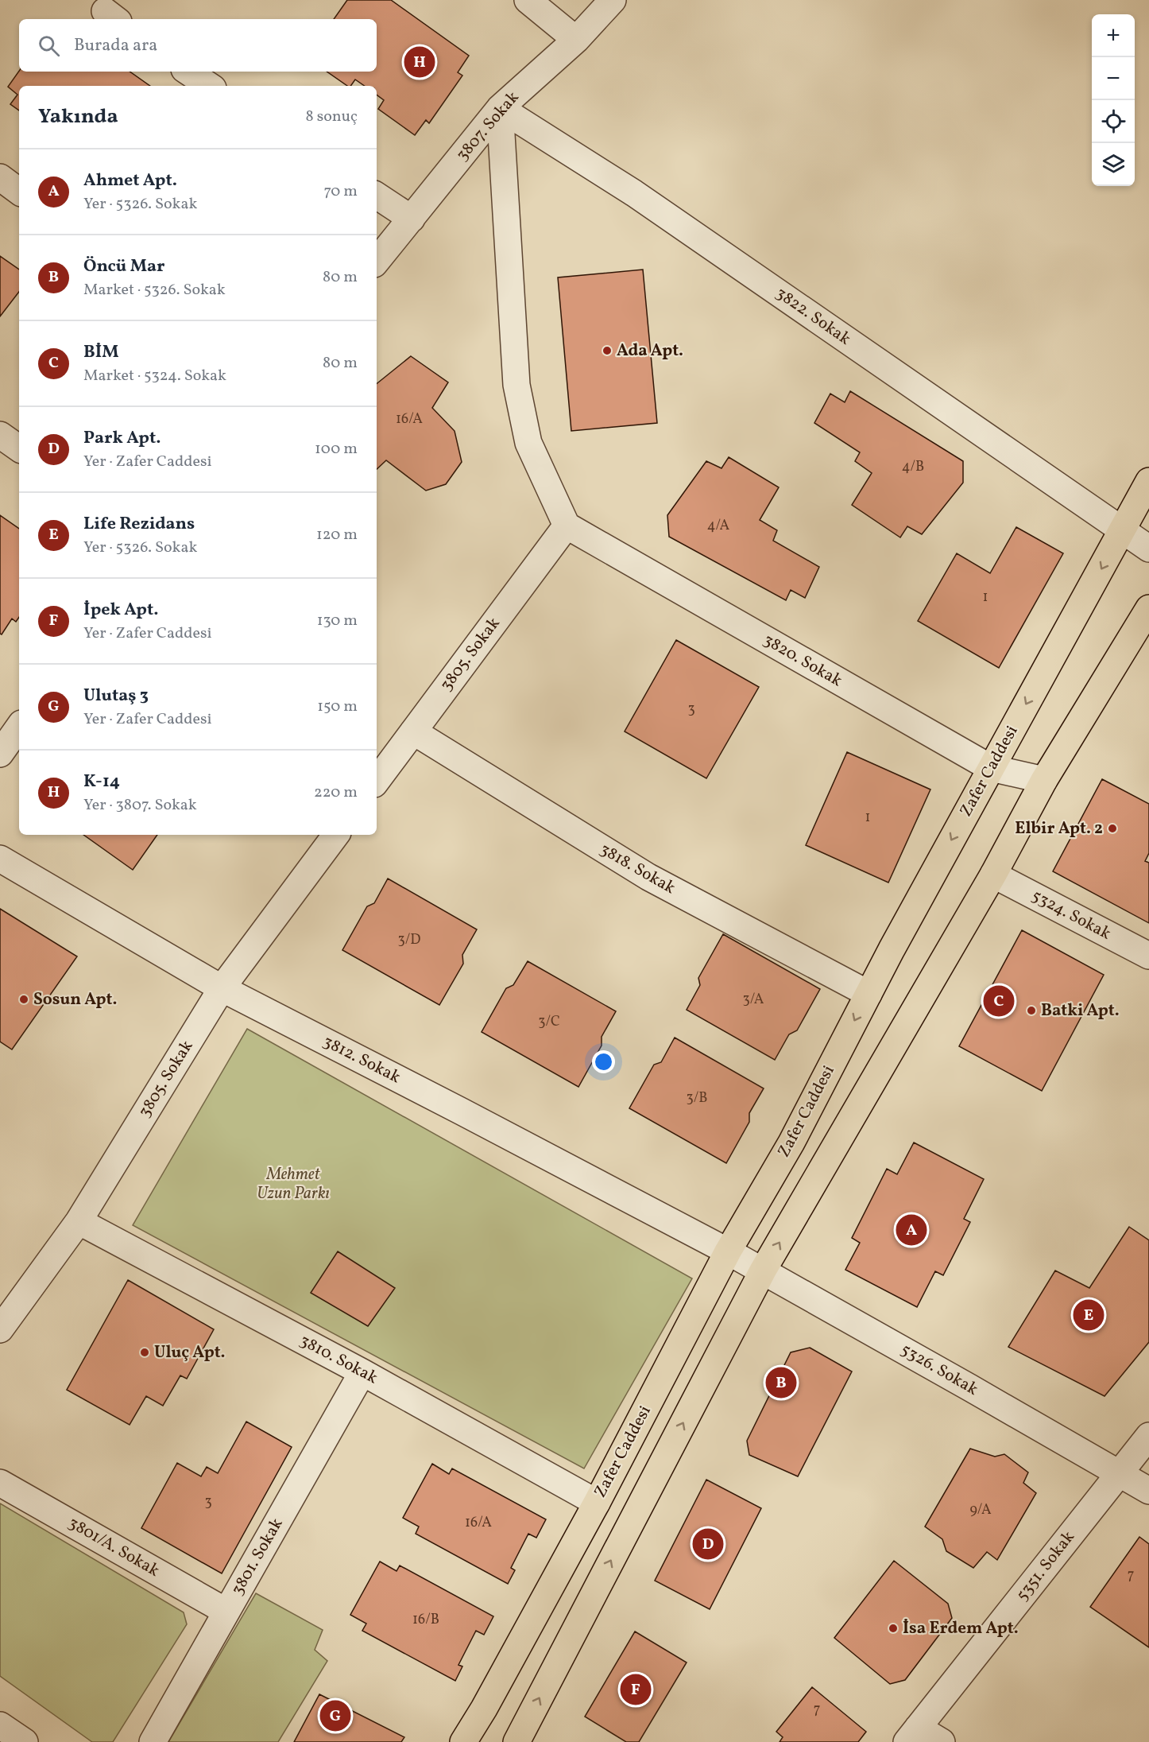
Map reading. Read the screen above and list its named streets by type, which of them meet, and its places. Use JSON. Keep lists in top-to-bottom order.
{
  "streets": {
    "main road": ["Zafer Caddesi"],
    "street": [
      "3807. Sokak",
      "3822. Sokak",
      "3805. Sokak",
      "3820. Sokak",
      "3818. Sokak",
      "5324. Sokak",
      "3812. Sokak",
      "3810. Sokak",
      "5326. Sokak",
      "3801/A. Sokak",
      "3801. Sokak",
      "5351. Sokak"
    ]
  },
  "crossings": [
    ["3807. Sokak", "3822. Sokak"],
    ["3822. Sokak", "Zafer Caddesi"],
    ["3805. Sokak", "3820. Sokak"],
    ["3805. Sokak", "3818. Sokak"],
    ["3805. Sokak", "3812. Sokak"],
    ["3805. Sokak", "3810. Sokak"],
    ["3820. Sokak", "Zafer Caddesi"],
    ["Zafer Caddesi", "3818. Sokak"],
    ["Zafer Caddesi", "3812. Sokak"],
    ["Zafer Caddesi", "3810. Sokak"],
    ["Zafer Caddesi", "5326. Sokak"],
    ["3812. Sokak", "5326. Sokak"],
    ["3810. Sokak", "3801. Sokak"],
    ["5326. Sokak", "5351. Sokak"],
    ["3801/A. Sokak", "3801. Sokak"]
  ],
  "parks": ["Mehmet Uzun Parkı"],
  "places": [
    "Ada Apt.",
    "Elbir Apt. 2",
    "Sosun Apt.",
    "Batki Apt.",
    "Uluç Apt.",
    "İsa Erdem Apt."
  ],
  "house_numbers": [
    "16/A",
    "4/B",
    "4/A",
    "1",
    "3",
    "1",
    "3/D",
    "3/A",
    "3/C",
    "3/B",
    "3",
    "9/A",
    "16/A",
    "7",
    "16/B",
    "7"
  ],
  "page": {
    "map_buttons": ["+", "−"],
    "search": "Burada ara",
    "pins": [
      "H",
      "C",
      "A",
      "E",
      "B",
      "D",
      "F",
      "G"
    ],
    "heading": ["Yakında", "8 sonuç"],
    "list": [
      {
        "mark": "A",
        "name": "Ahmet Apt.",
        "note": "Yer · 5326. Sokak",
        "value": "70 m"
      },
      {
        "mark": "B",
        "name": "Öncü Mar",
        "note": "Market · 5326. Sokak",
        "value": "80 m"
      },
      {
        "mark": "C",
        "name": "BİM",
        "note": "Market · 5324. Sokak",
        "value": "80 m"
      },
      {
        "mark": "D",
        "name": "Park Apt.",
        "note": "Yer · Zafer Caddesi",
        "value": "100 m"
      },
      {
        "mark": "E",
        "name": "Life Rezidans",
        "note": "Yer · 5326. Sokak",
        "value": "120 m"
      },
      {
        "mark": "F",
        "name": "İpek Apt.",
        "note": "Yer · Zafer Caddesi",
        "value": "130 m"
      },
      {
        "mark": "G",
        "name": "Ulutaş 3",
        "note": "Yer · Zafer Caddesi",
        "value": "150 m"
      },
      {
        "mark": "H",
        "name": "K-14",
        "note": "Yer · 3807. Sokak",
        "value": "220 m"
      }
    ]
  }
}
